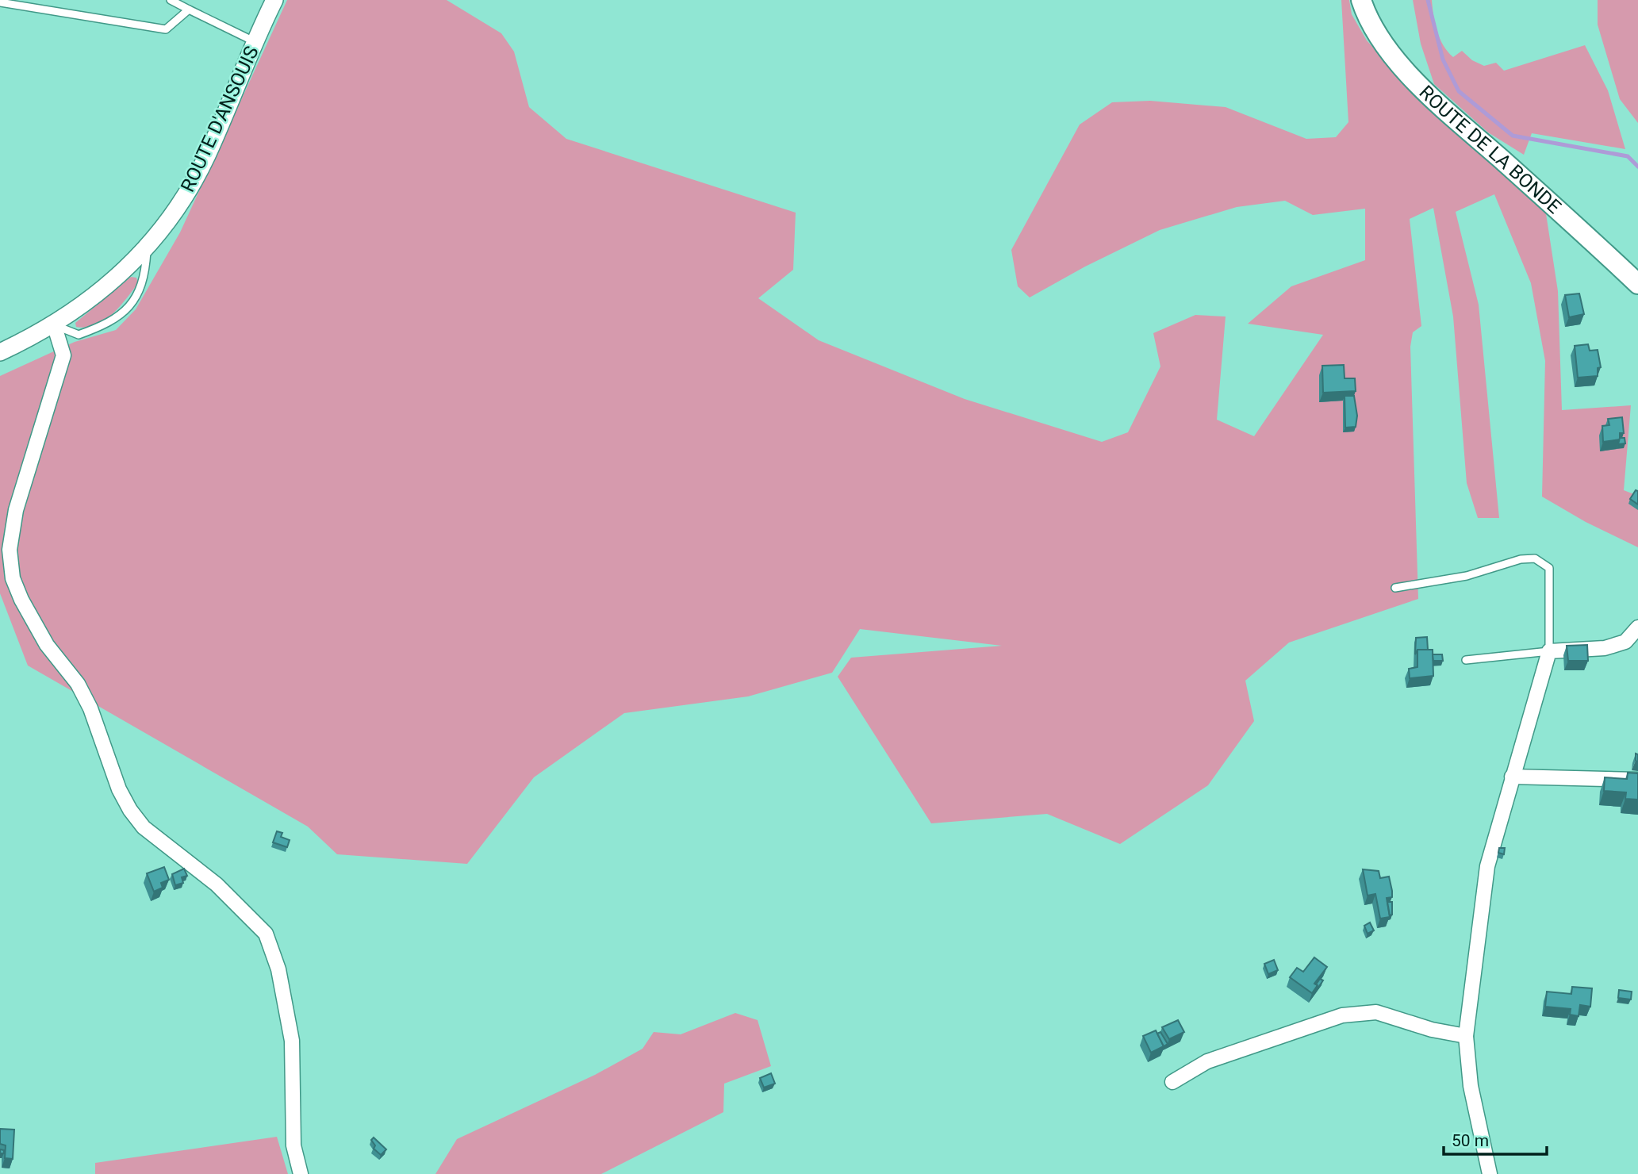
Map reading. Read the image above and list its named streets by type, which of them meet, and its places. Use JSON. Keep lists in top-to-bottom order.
{
  "streets": {
    "main road": ["ROUTE DE LA BONDE"],
    "street": ["ROUTE D'ANSOUIS"]
  },
  "scale_bar": "50 m"
}
